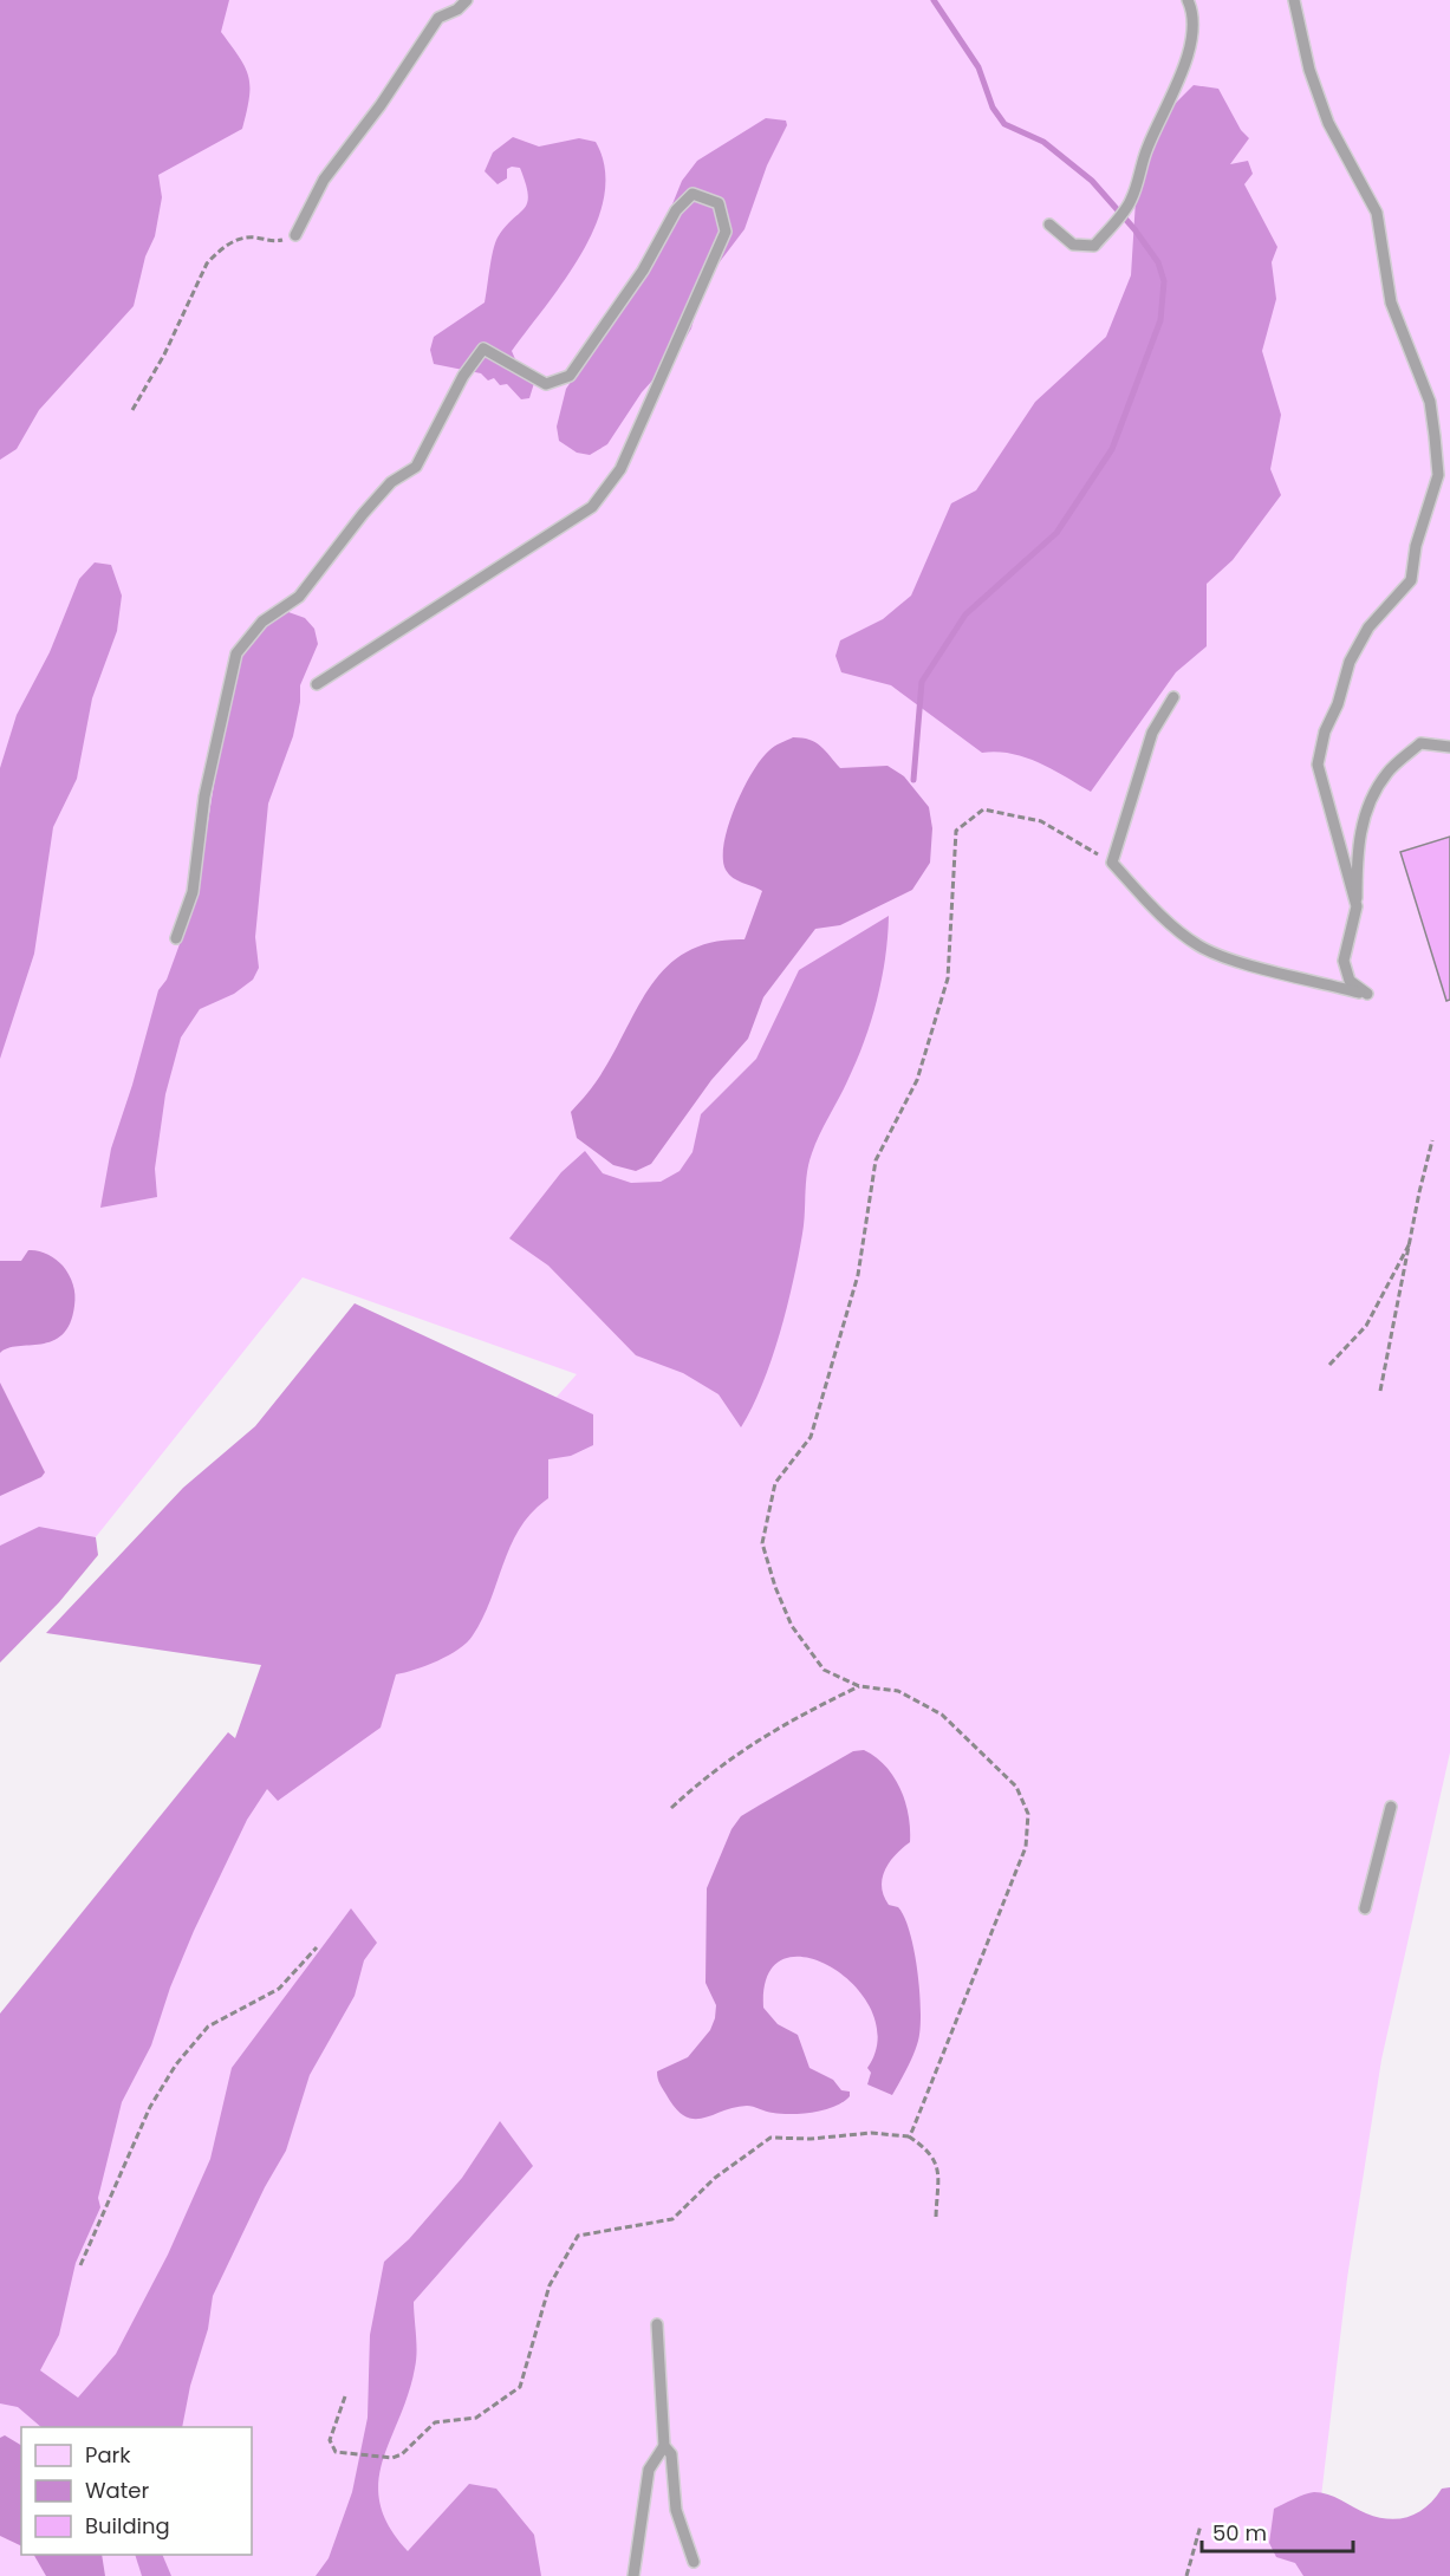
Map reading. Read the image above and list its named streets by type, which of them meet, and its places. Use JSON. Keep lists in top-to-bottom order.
{
  "legend": ["Park", "Water", "Building"],
  "scale_bar": "50 m"
}
